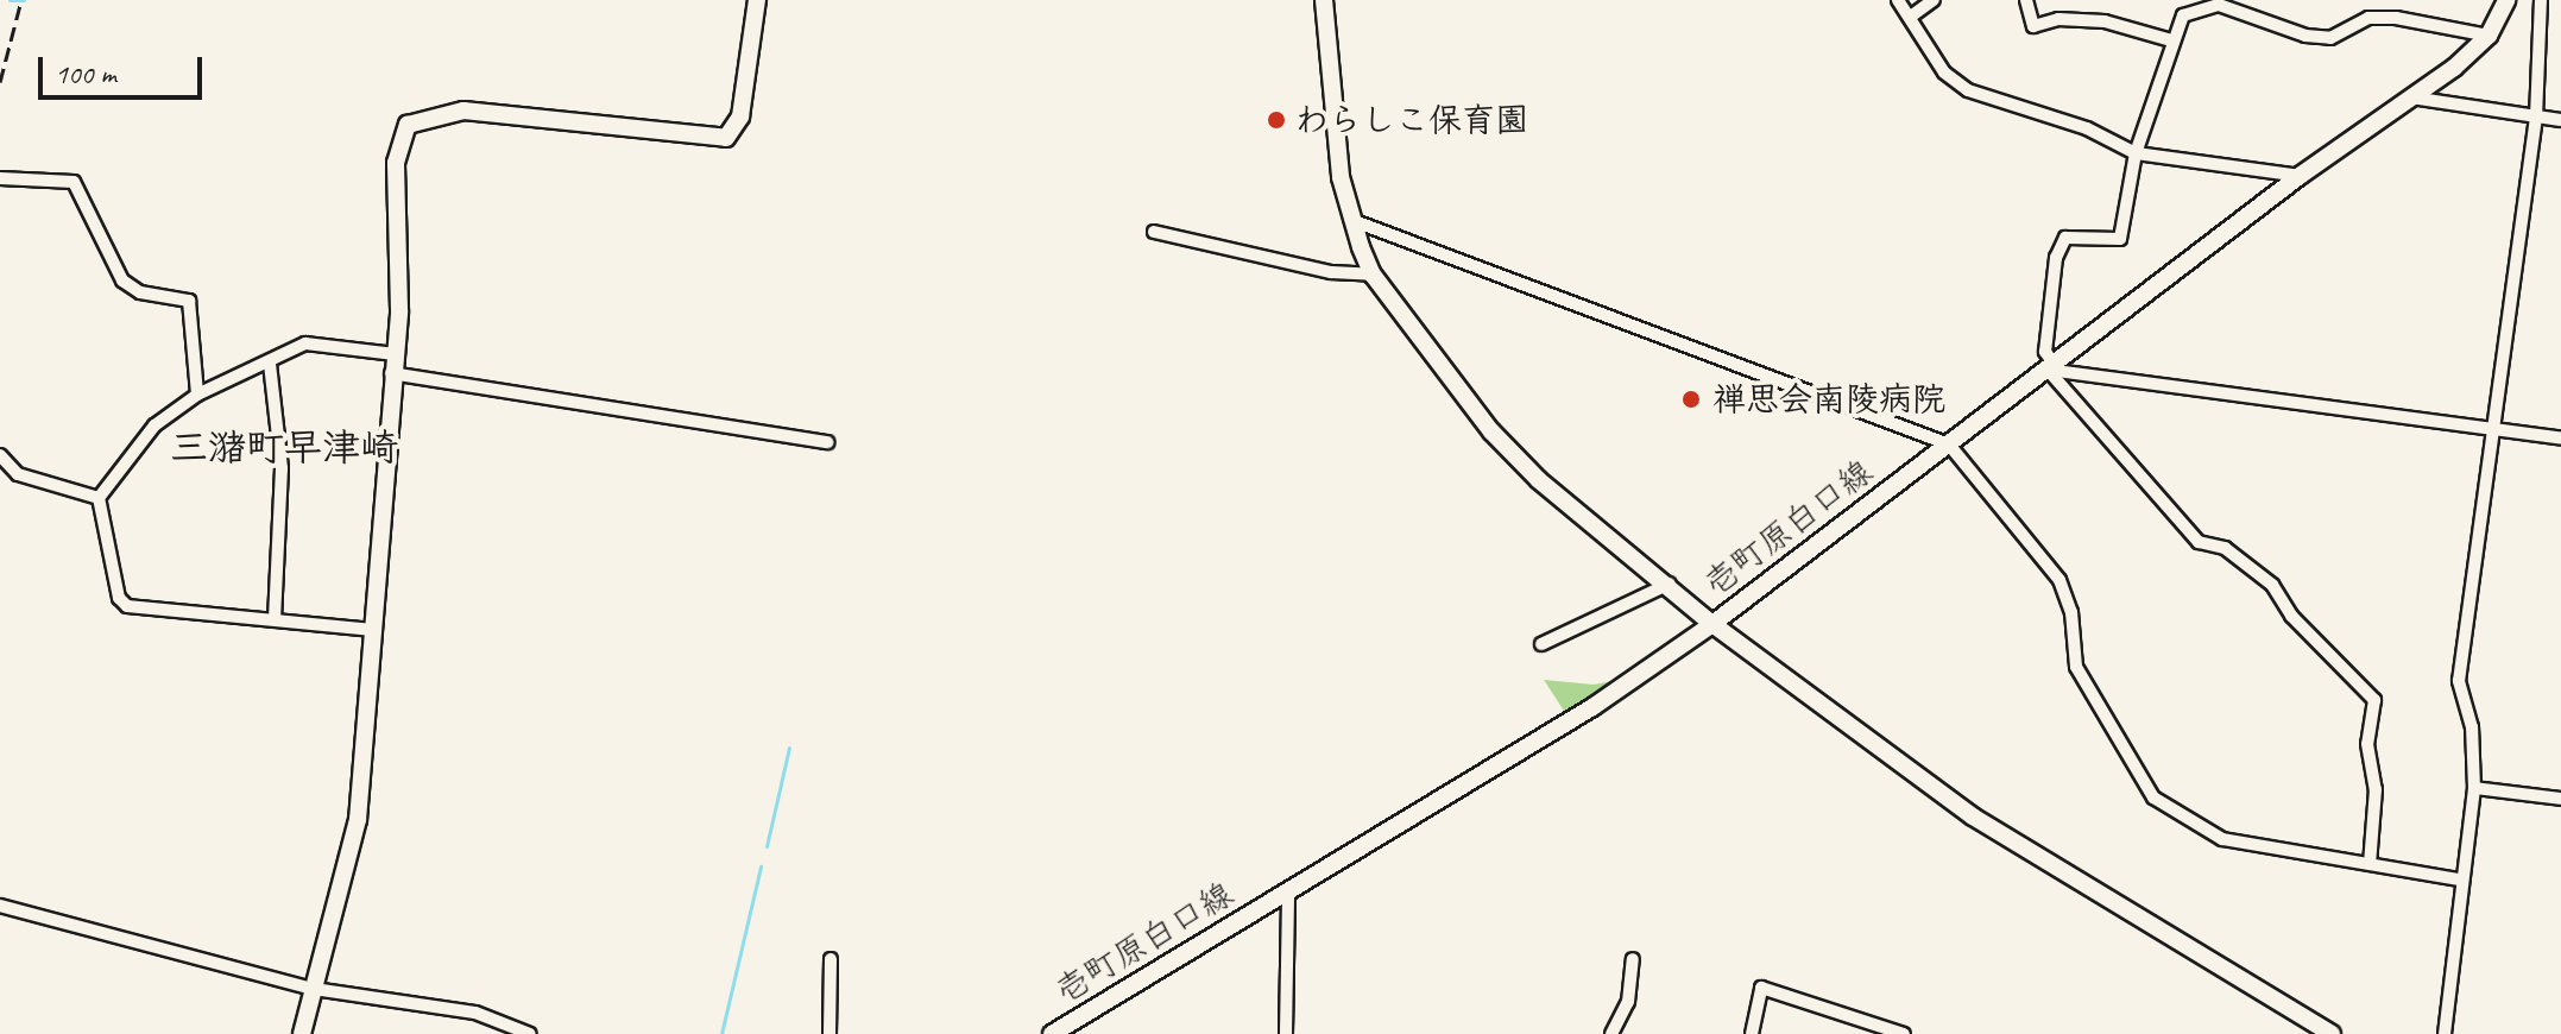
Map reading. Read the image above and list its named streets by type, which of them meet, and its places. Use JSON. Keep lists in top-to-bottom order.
{
  "streets": {
    "street": ["壱町原白口線"]
  },
  "districts": ["三潴町早津崎"],
  "places": ["わらしこ保育園", "禅思会南陵病院"],
  "scale_bar": "100 m"
}
